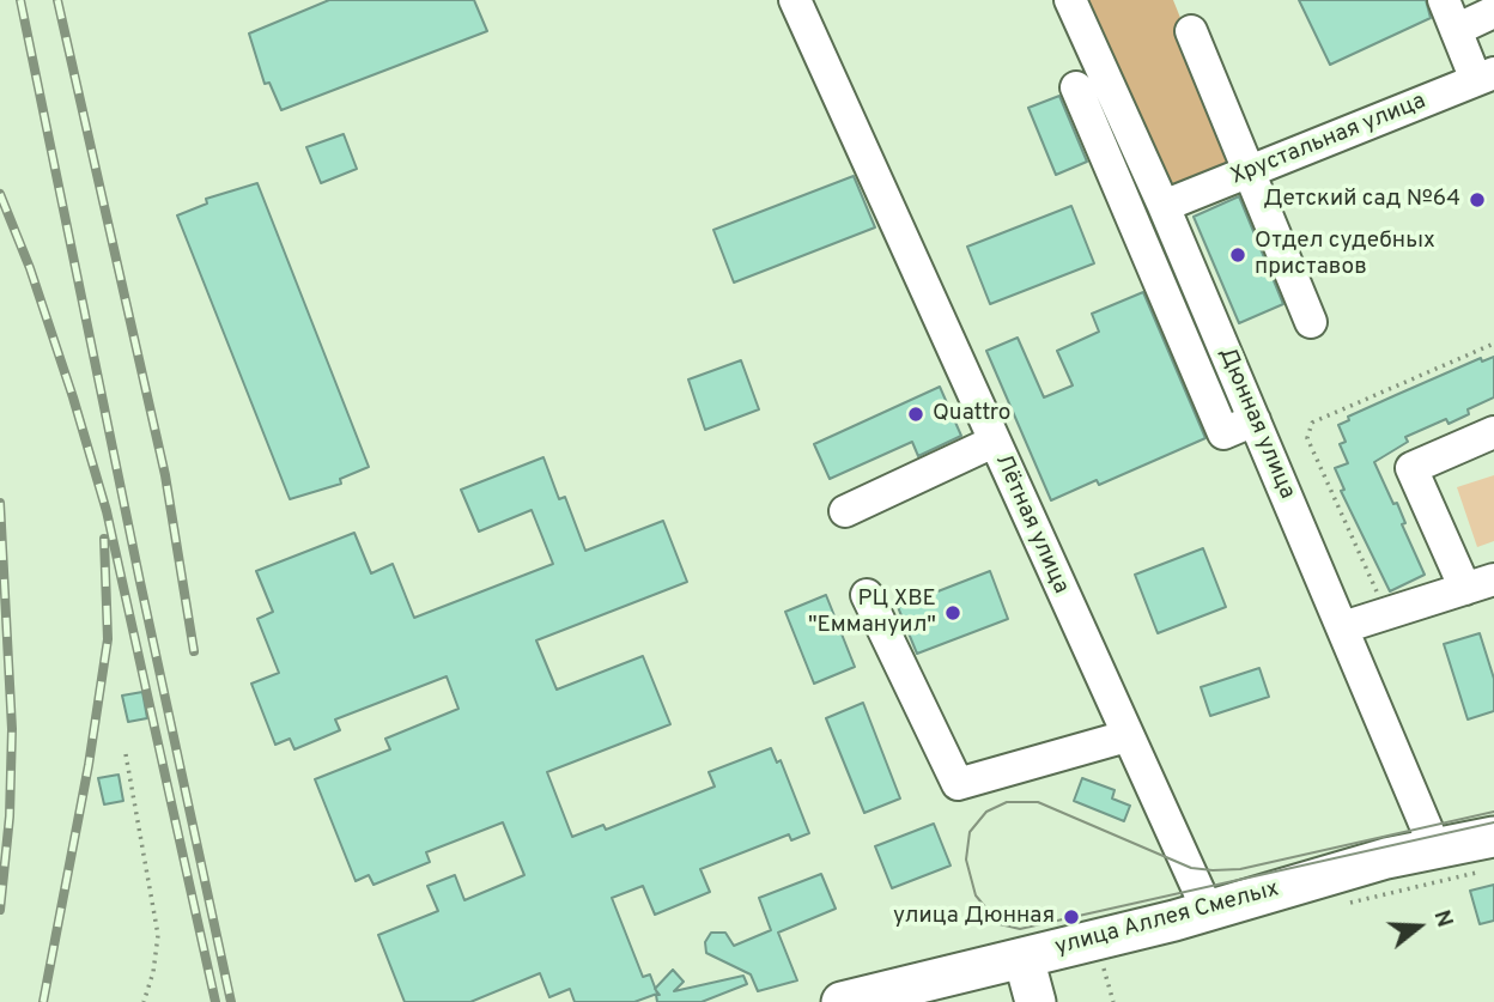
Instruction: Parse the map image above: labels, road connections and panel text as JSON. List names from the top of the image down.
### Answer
{
  "streets": {
    "main road": ["улица Аллея Смелых"],
    "street": ["Хрустальная улица", "Дюнная улица", "Лётная улица"]
  },
  "crossings": [
    ["Хрустальная улица", "Дюнная улица"],
    ["Дюнная улица", "улица Аллея Смелых"],
    ["Лётная улица", "улица Аллея Смелых"]
  ],
  "places": [
    "Детский сад №64",
    "Отдел судебных приставов",
    "Quattro",
    "РЦ ХВЕ \"Еммануил\"",
    "улица Дюнная"
  ],
  "north": "right"
}
